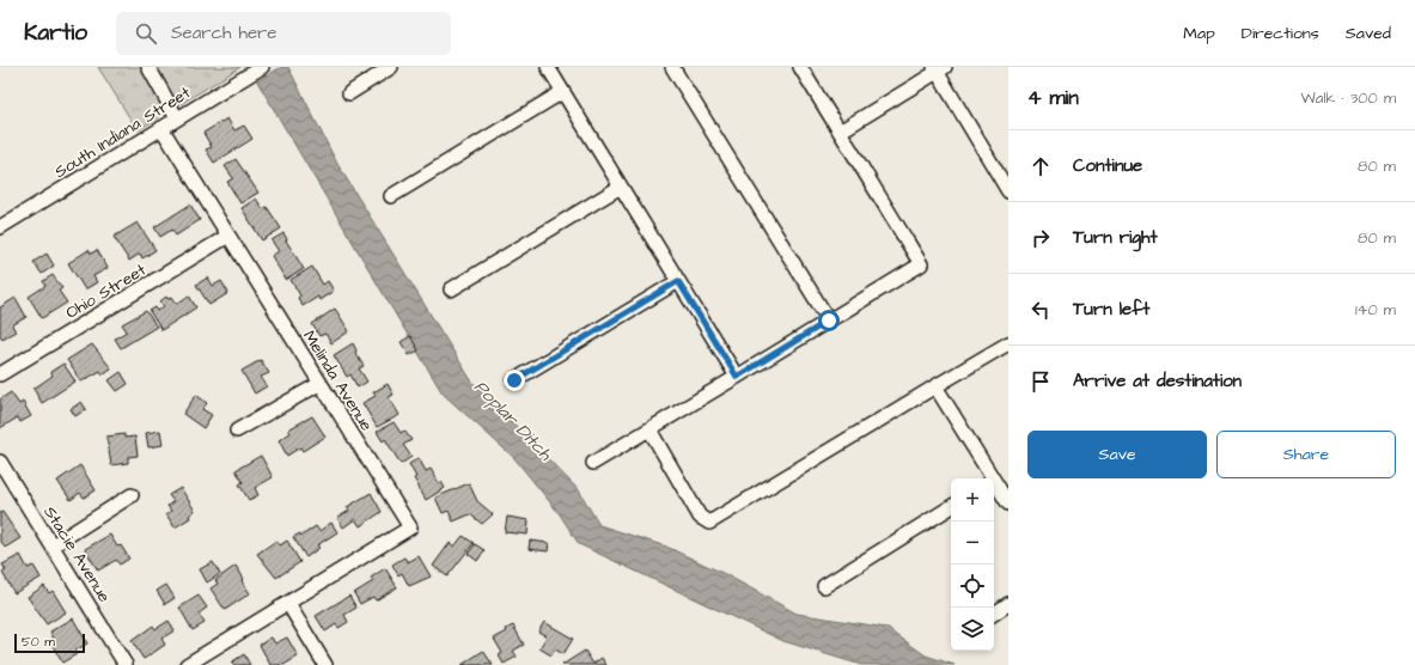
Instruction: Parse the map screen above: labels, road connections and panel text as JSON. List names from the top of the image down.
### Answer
{
  "streets": {
    "street": [
      "South Indiana Street",
      "Ohio Street",
      "Melinda Avenue",
      "Stacie Avenue"
    ]
  },
  "crossings": [
    ["South Indiana Street", "Melinda Avenue"],
    ["Ohio Street", "Melinda Avenue"]
  ],
  "water": ["Poplar Ditch"],
  "scale_bar": "50 m",
  "page": {
    "header": "Kartio",
    "search": "Search here",
    "nav": ["Map", "Directions", "Saved"],
    "heading": ["4 min", "Walk · 300 m"],
    "list": [
      ["Continue", "80 m"],
      ["Turn right", "80 m"],
      ["Turn left", "140 m"],
      "Arrive at destination"
    ],
    "buttons": ["Save", "Share"],
    "map_buttons": ["+", "−"],
    "scale": "50 m"
  }
}
